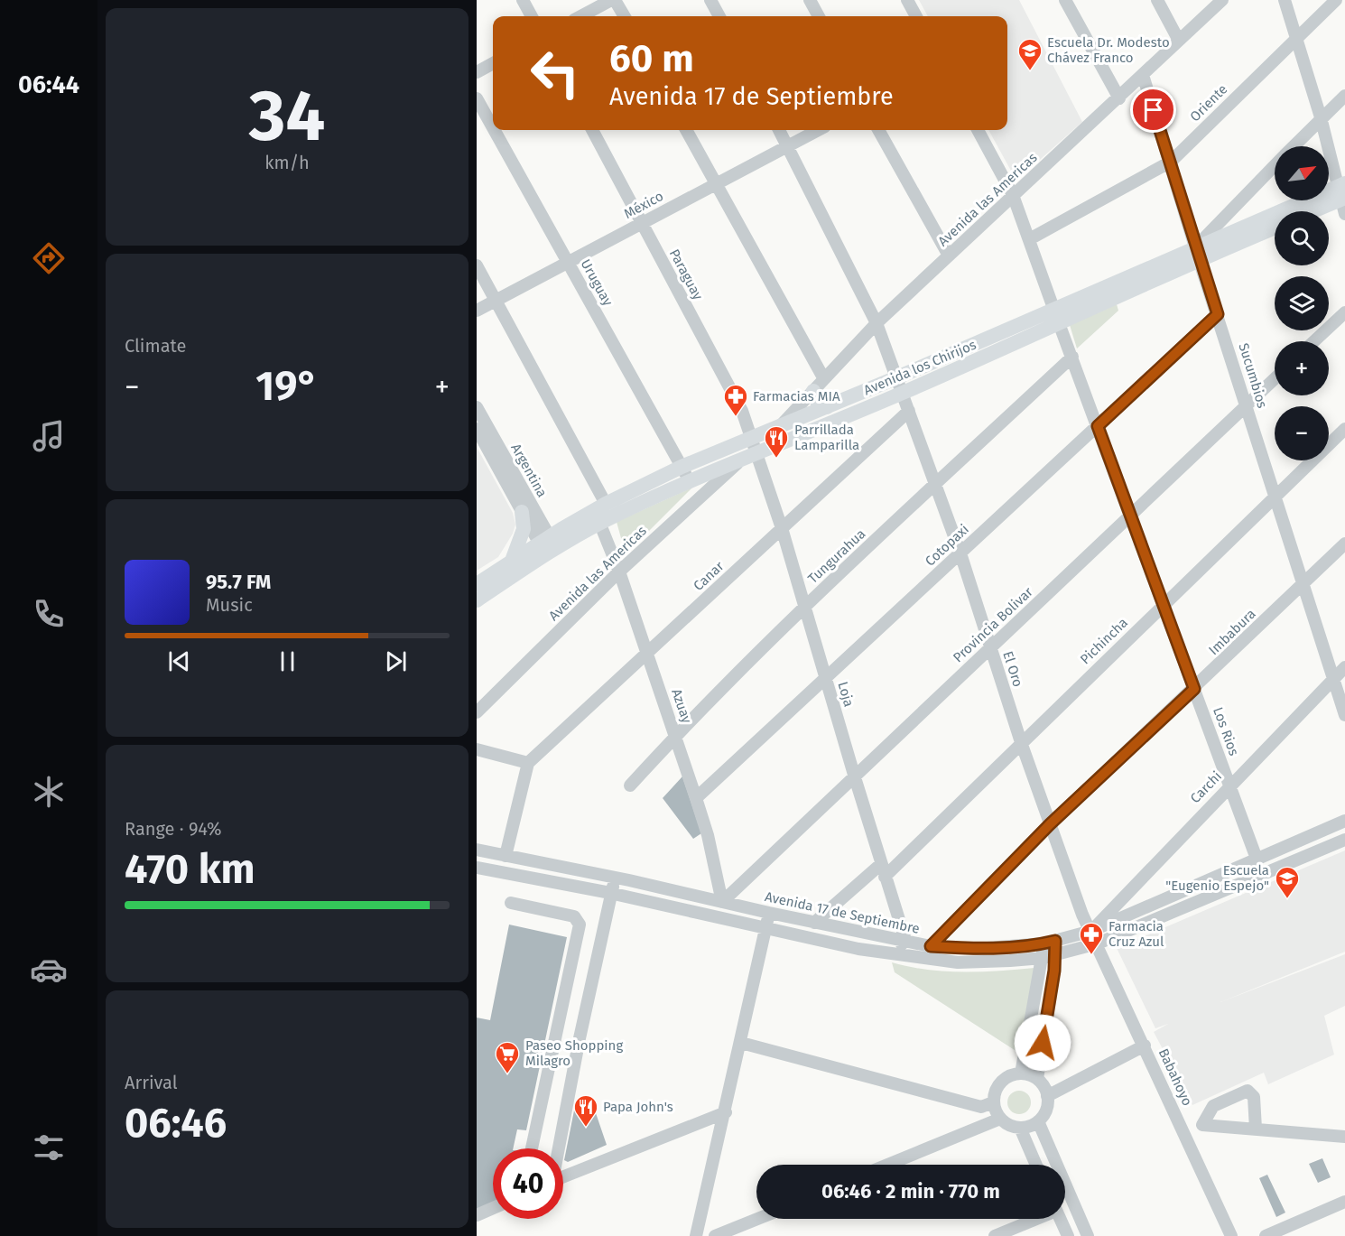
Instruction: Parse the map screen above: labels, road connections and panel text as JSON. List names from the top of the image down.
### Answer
{
  "streets": {
    "main road": ["Avenida los Chirijos"],
    "street": [
      "Oriente",
      "Avenida las Americas",
      "México",
      "Paraguay",
      "Uruguay",
      "Sucumbios",
      "Argentina",
      "Cotopaxi",
      "Tungurahua",
      "Canar",
      "Provincia Bolivar",
      "Imbabura",
      "Pichincha",
      "El Oro",
      "Loja",
      "Azuay",
      "Los Rios",
      "Carchi",
      "Avenida 17 de Septiembre",
      "Babahoyo"
    ]
  },
  "crossings": [
    ["Oriente", "Sucumbios"],
    ["Oriente", "Los Rios"],
    ["Avenida las Americas", "Paraguay"],
    ["Avenida las Americas", "Avenida los Chirijos"],
    ["Avenida las Americas", "Sucumbios"],
    ["Avenida las Americas", "El Oro"],
    ["Avenida las Americas", "Loja"],
    ["Avenida las Americas", "Azuay"],
    ["Avenida las Americas", "Los Rios"],
    ["México", "Paraguay"],
    ["México", "Uruguay"],
    ["México", "El Oro"],
    ["México", "Azuay"],
    ["Paraguay", "Avenida los Chirijos"],
    ["Paraguay", "Loja"],
    ["Uruguay", "Avenida los Chirijos"],
    ["Avenida los Chirijos", "Sucumbios"],
    ["Avenida los Chirijos", "Argentina"],
    ["Avenida los Chirijos", "El Oro"],
    ["Avenida los Chirijos", "Loja"],
    ["Avenida los Chirijos", "Azuay"],
    ["Avenida los Chirijos", "Los Rios"],
    ["Sucumbios", "Cotopaxi"],
    ["Sucumbios", "Provincia Bolivar"],
    ["Sucumbios", "Imbabura"],
    ["Sucumbios", "Pichincha"],
    ["Sucumbios", "Carchi"],
    ["Cotopaxi", "El Oro"],
    ["Cotopaxi", "Loja"],
    ["Cotopaxi", "Azuay"],
    ["Cotopaxi", "Los Rios"],
    ["Tungurahua", "El Oro"],
    ["Tungurahua", "Loja"],
    ["Tungurahua", "Azuay"],
    ["Tungurahua", "Los Rios"],
    ["Canar", "El Oro"],
    ["Canar", "Loja"],
    ["Canar", "Azuay"],
    ["Provincia Bolivar", "El Oro"],
    ["Provincia Bolivar", "Loja"],
    ["Provincia Bolivar", "Azuay"],
    ["Provincia Bolivar", "Los Rios"],
    ["Provincia Bolivar", "Avenida 17 de Septiembre"],
    ["Imbabura", "El Oro"],
    ["Imbabura", "Los Rios"],
    ["Imbabura", "Avenida 17 de Septiembre"],
    ["Pichincha", "El Oro"],
    ["Pichincha", "Loja"],
    ["Pichincha", "Los Rios"],
    ["El Oro", "Carchi"],
    ["El Oro", "Avenida 17 de Septiembre"],
    ["El Oro", "Babahoyo"],
    ["Loja", "Avenida 17 de Septiembre"],
    ["Azuay", "Avenida 17 de Septiembre"],
    ["Los Rios", "Carchi"],
    ["Los Rios", "Avenida 17 de Septiembre"],
    ["Carchi", "Avenida 17 de Septiembre"],
    ["Carchi", "Babahoyo"],
    ["Avenida 17 de Septiembre", "Babahoyo"]
  ],
  "places": {
    "school or university": ["Escuela Dr. Modesto Chávez Franco", "Escuela \"Eugenio Espejo\""],
    "pharmacy": ["Farmacias MIA", "Farmacia Cruz Azul"],
    "restaurant": ["Parrillada Lamparilla", "Papa John's"],
    "supermarket": ["Paseo Shopping Milagro"]
  },
  "north": "top right",
  "page": {
    "tabs": "06:44",
    "tile": [
      ["34", "km/h"],
      "Climate",
      ["Range · 94%", "470 km"],
      ["Arrival", "06:46"]
    ],
    "turn": ["60 m", "Avenida 17 de Septiembre"],
    "map_buttons": ["+", "−"],
    "heat": ["−", "19°", "+"],
    "song": ["95.7 FM", "Music"],
    "limit": "40",
    "trip": "06:46 · 2 min · 770 m"
  }
}
